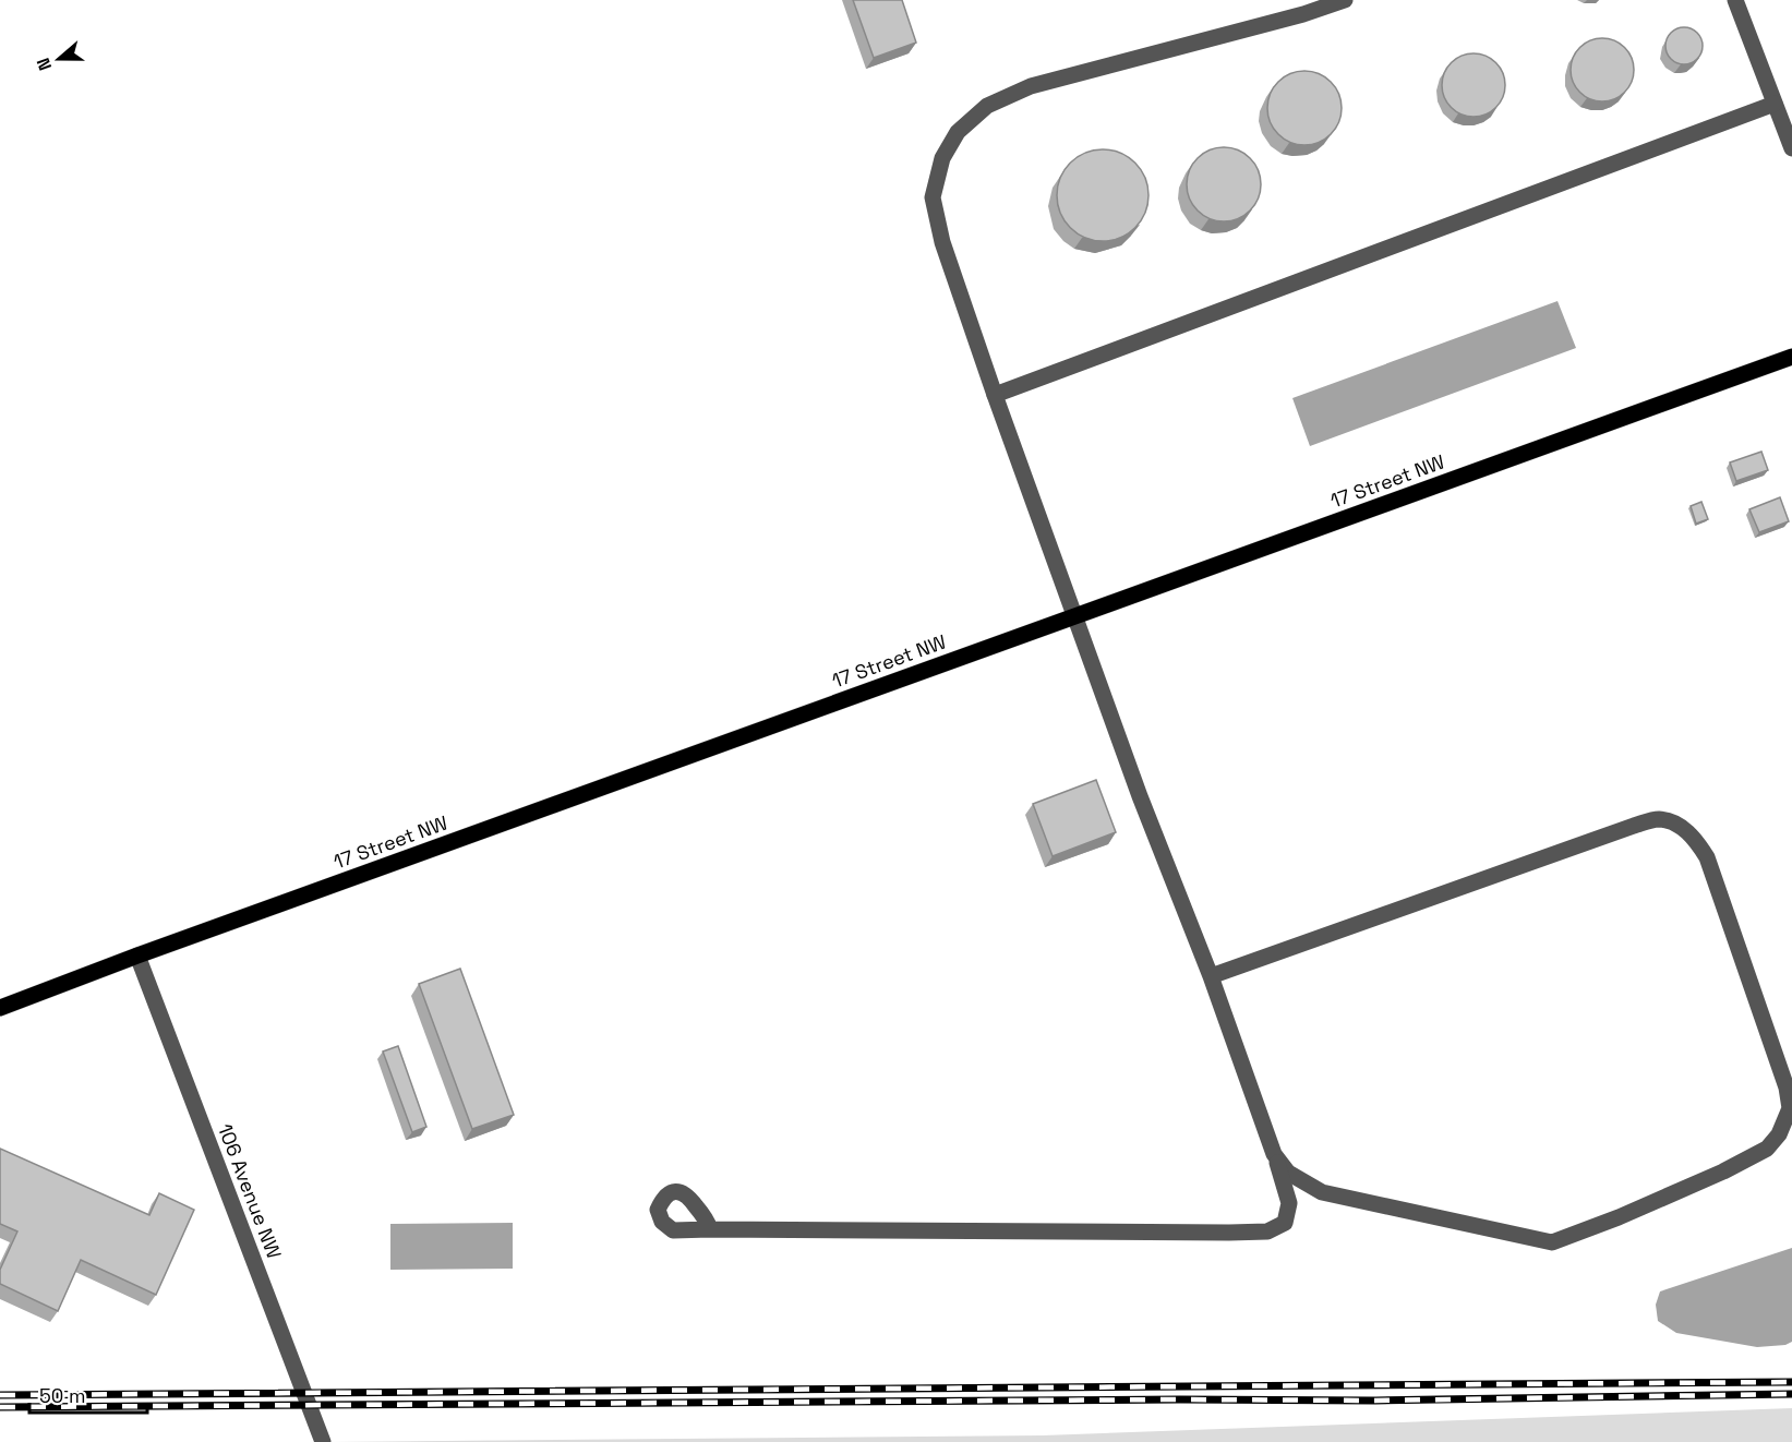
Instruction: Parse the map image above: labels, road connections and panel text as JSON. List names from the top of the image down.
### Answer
{
  "streets": {
    "main road": ["17 Street NW"],
    "street": ["106 Avenue NW"]
  },
  "crossings": [
    ["17 Street NW", "106 Avenue NW"]
  ],
  "scale_bar": "50 m",
  "north": "left"
}
